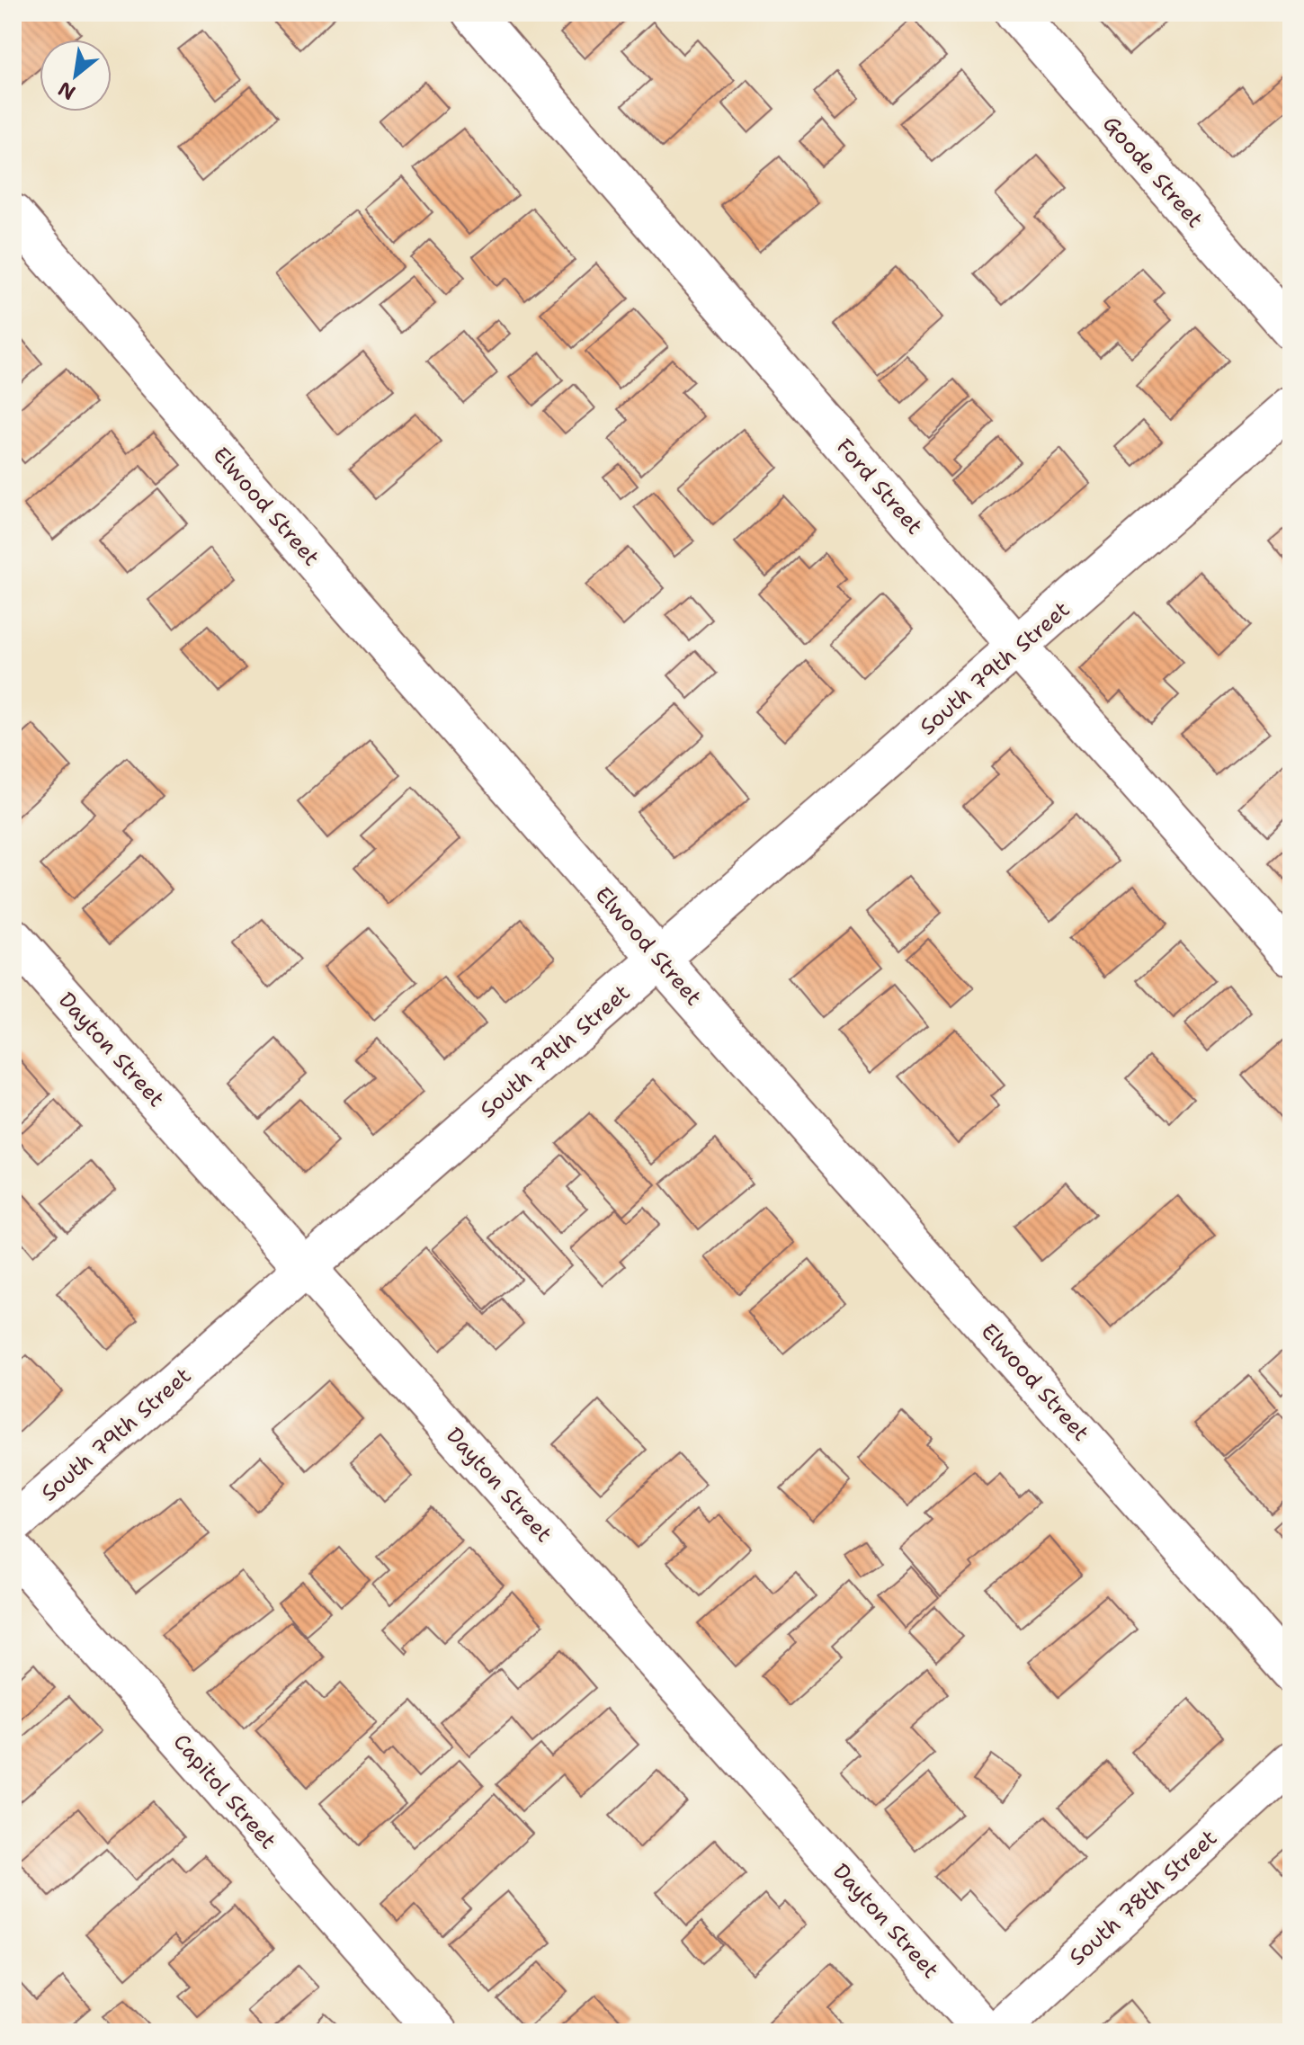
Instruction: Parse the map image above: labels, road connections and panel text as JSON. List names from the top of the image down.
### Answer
{
  "streets": {
    "street": [
      "Goode Street",
      "Ford Street",
      "Elwood Street",
      "South 79th Street",
      "Dayton Street",
      "Capitol Street",
      "South 78th Street"
    ]
  },
  "crossings": [
    ["Ford Street", "South 79th Street"],
    ["Elwood Street", "South 79th Street"],
    ["South 79th Street", "Dayton Street"]
  ],
  "north": "bottom left"
}
